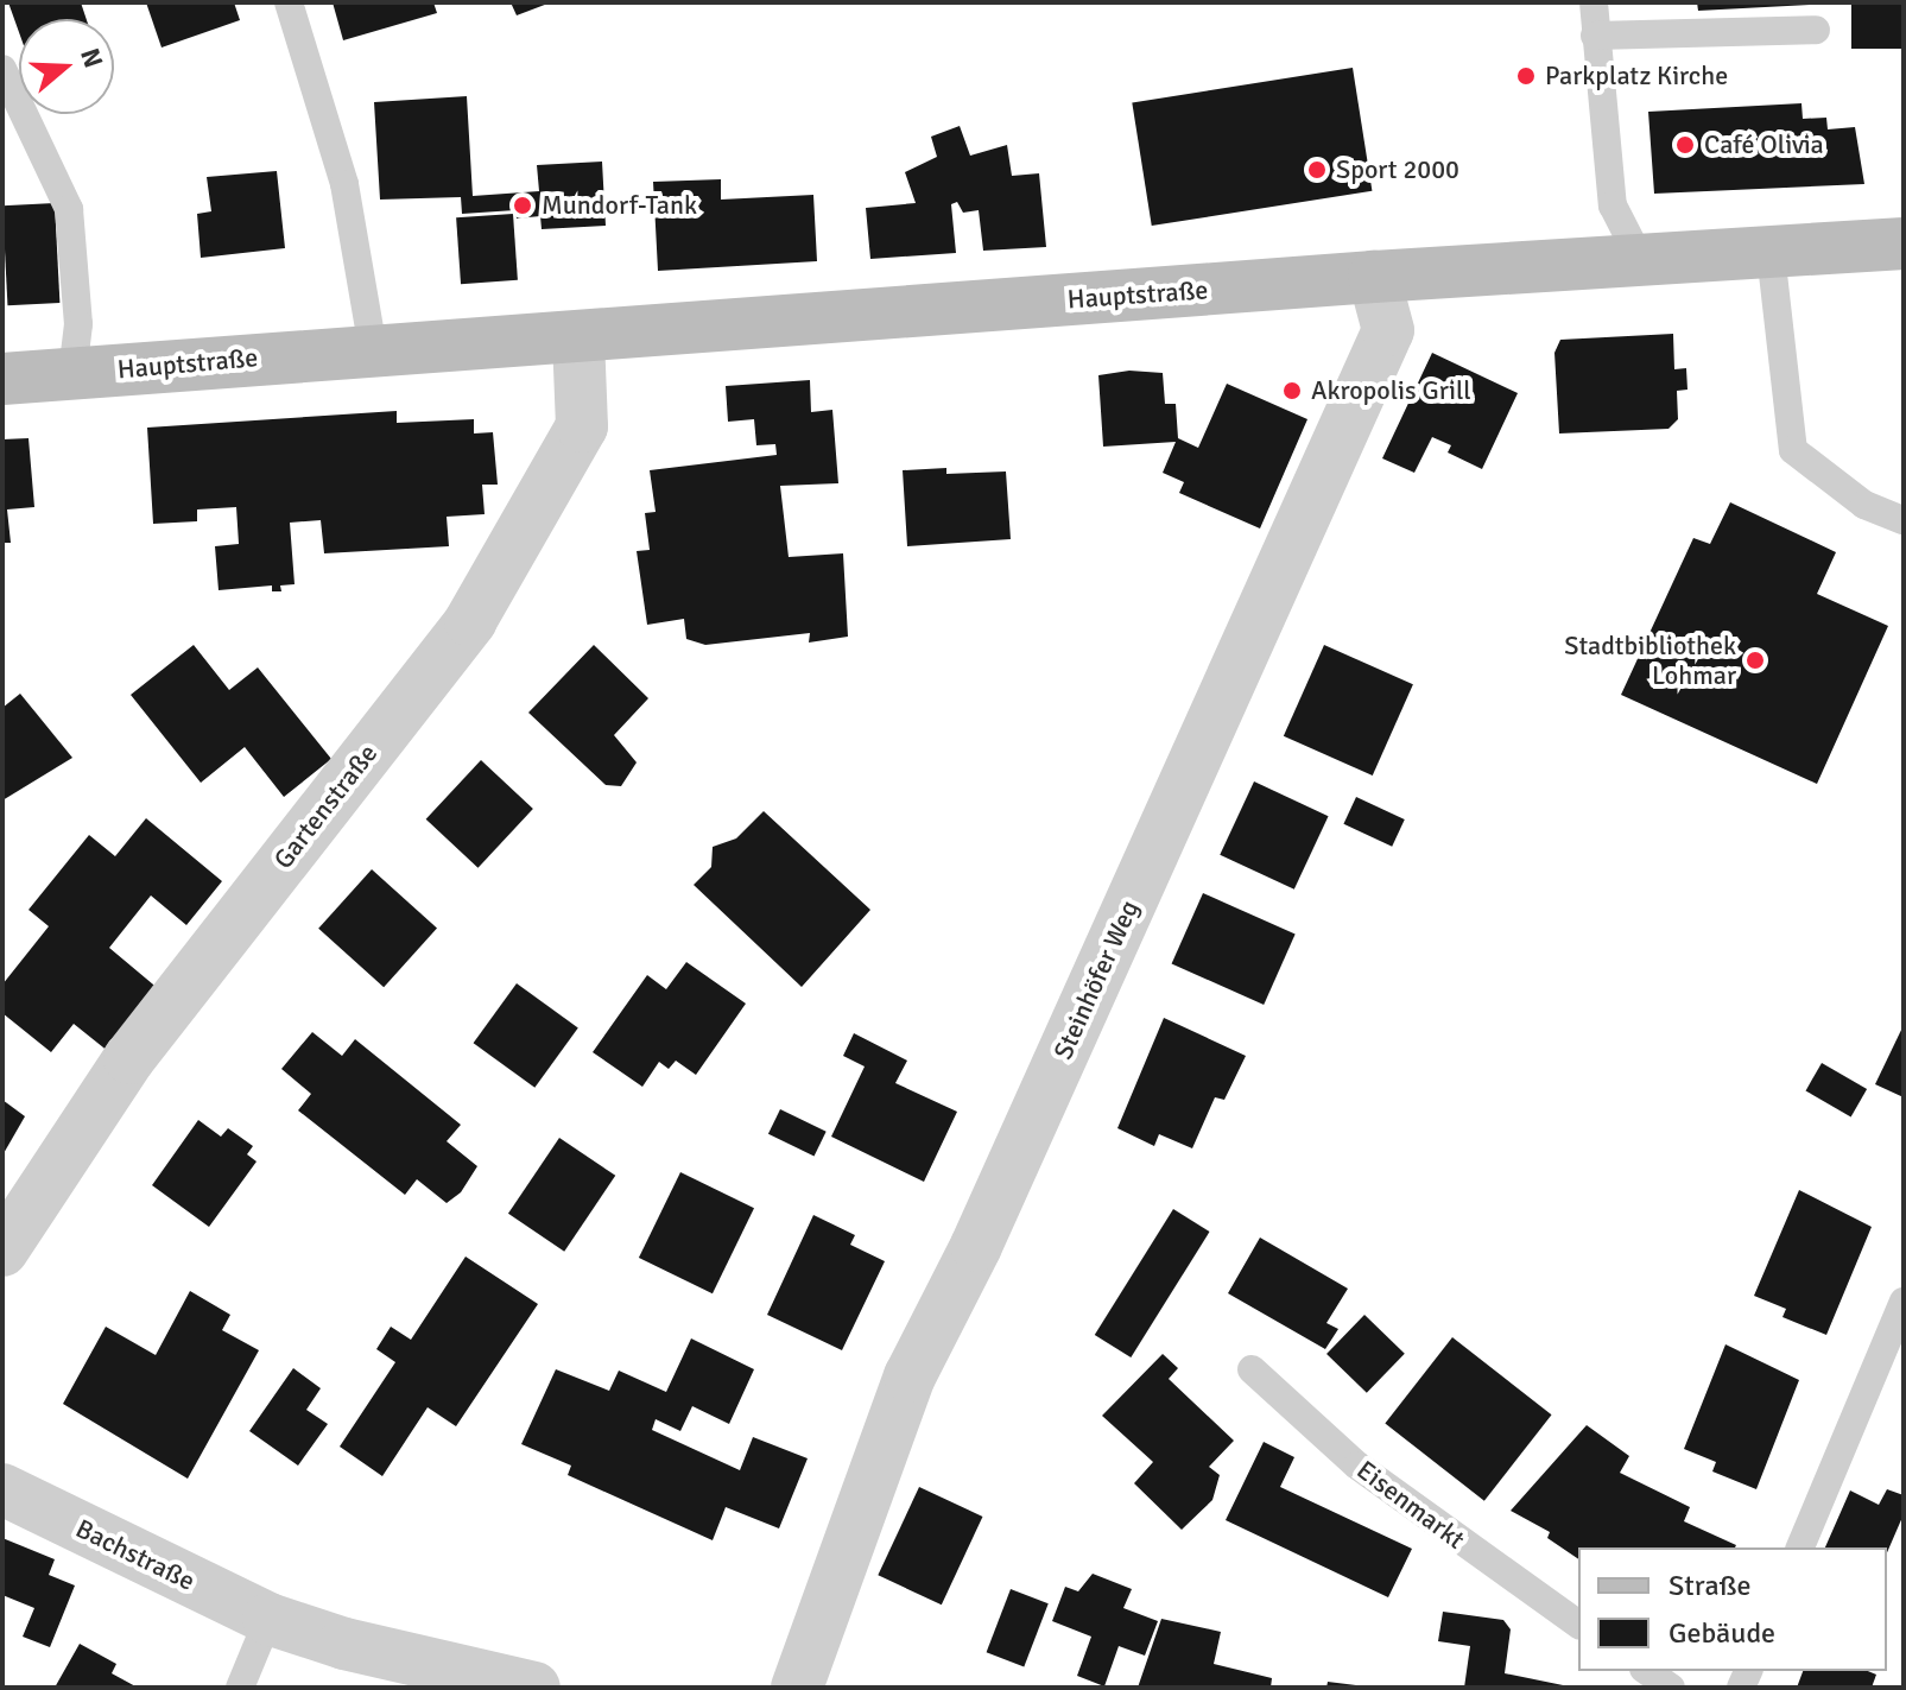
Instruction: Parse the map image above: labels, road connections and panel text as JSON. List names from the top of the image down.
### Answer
{
  "streets": {
    "main road": ["Hauptstraße"],
    "street": ["Gartenstraße", "Steinhöfer Weg", "Bachstraße"],
    "lane": ["Eisenmarkt"]
  },
  "crossings": [
    ["Hauptstraße", "Gartenstraße"],
    ["Hauptstraße", "Steinhöfer Weg"]
  ],
  "places": [
    "Parkplatz Kirche",
    "Café Olivia",
    "Sport 2000",
    "Mundorf-Tank",
    "Akropolis Grill",
    "Stadtbibliothek Lohmar"
  ],
  "legend": ["Straße", "Gebäude"],
  "north": "right"
}
